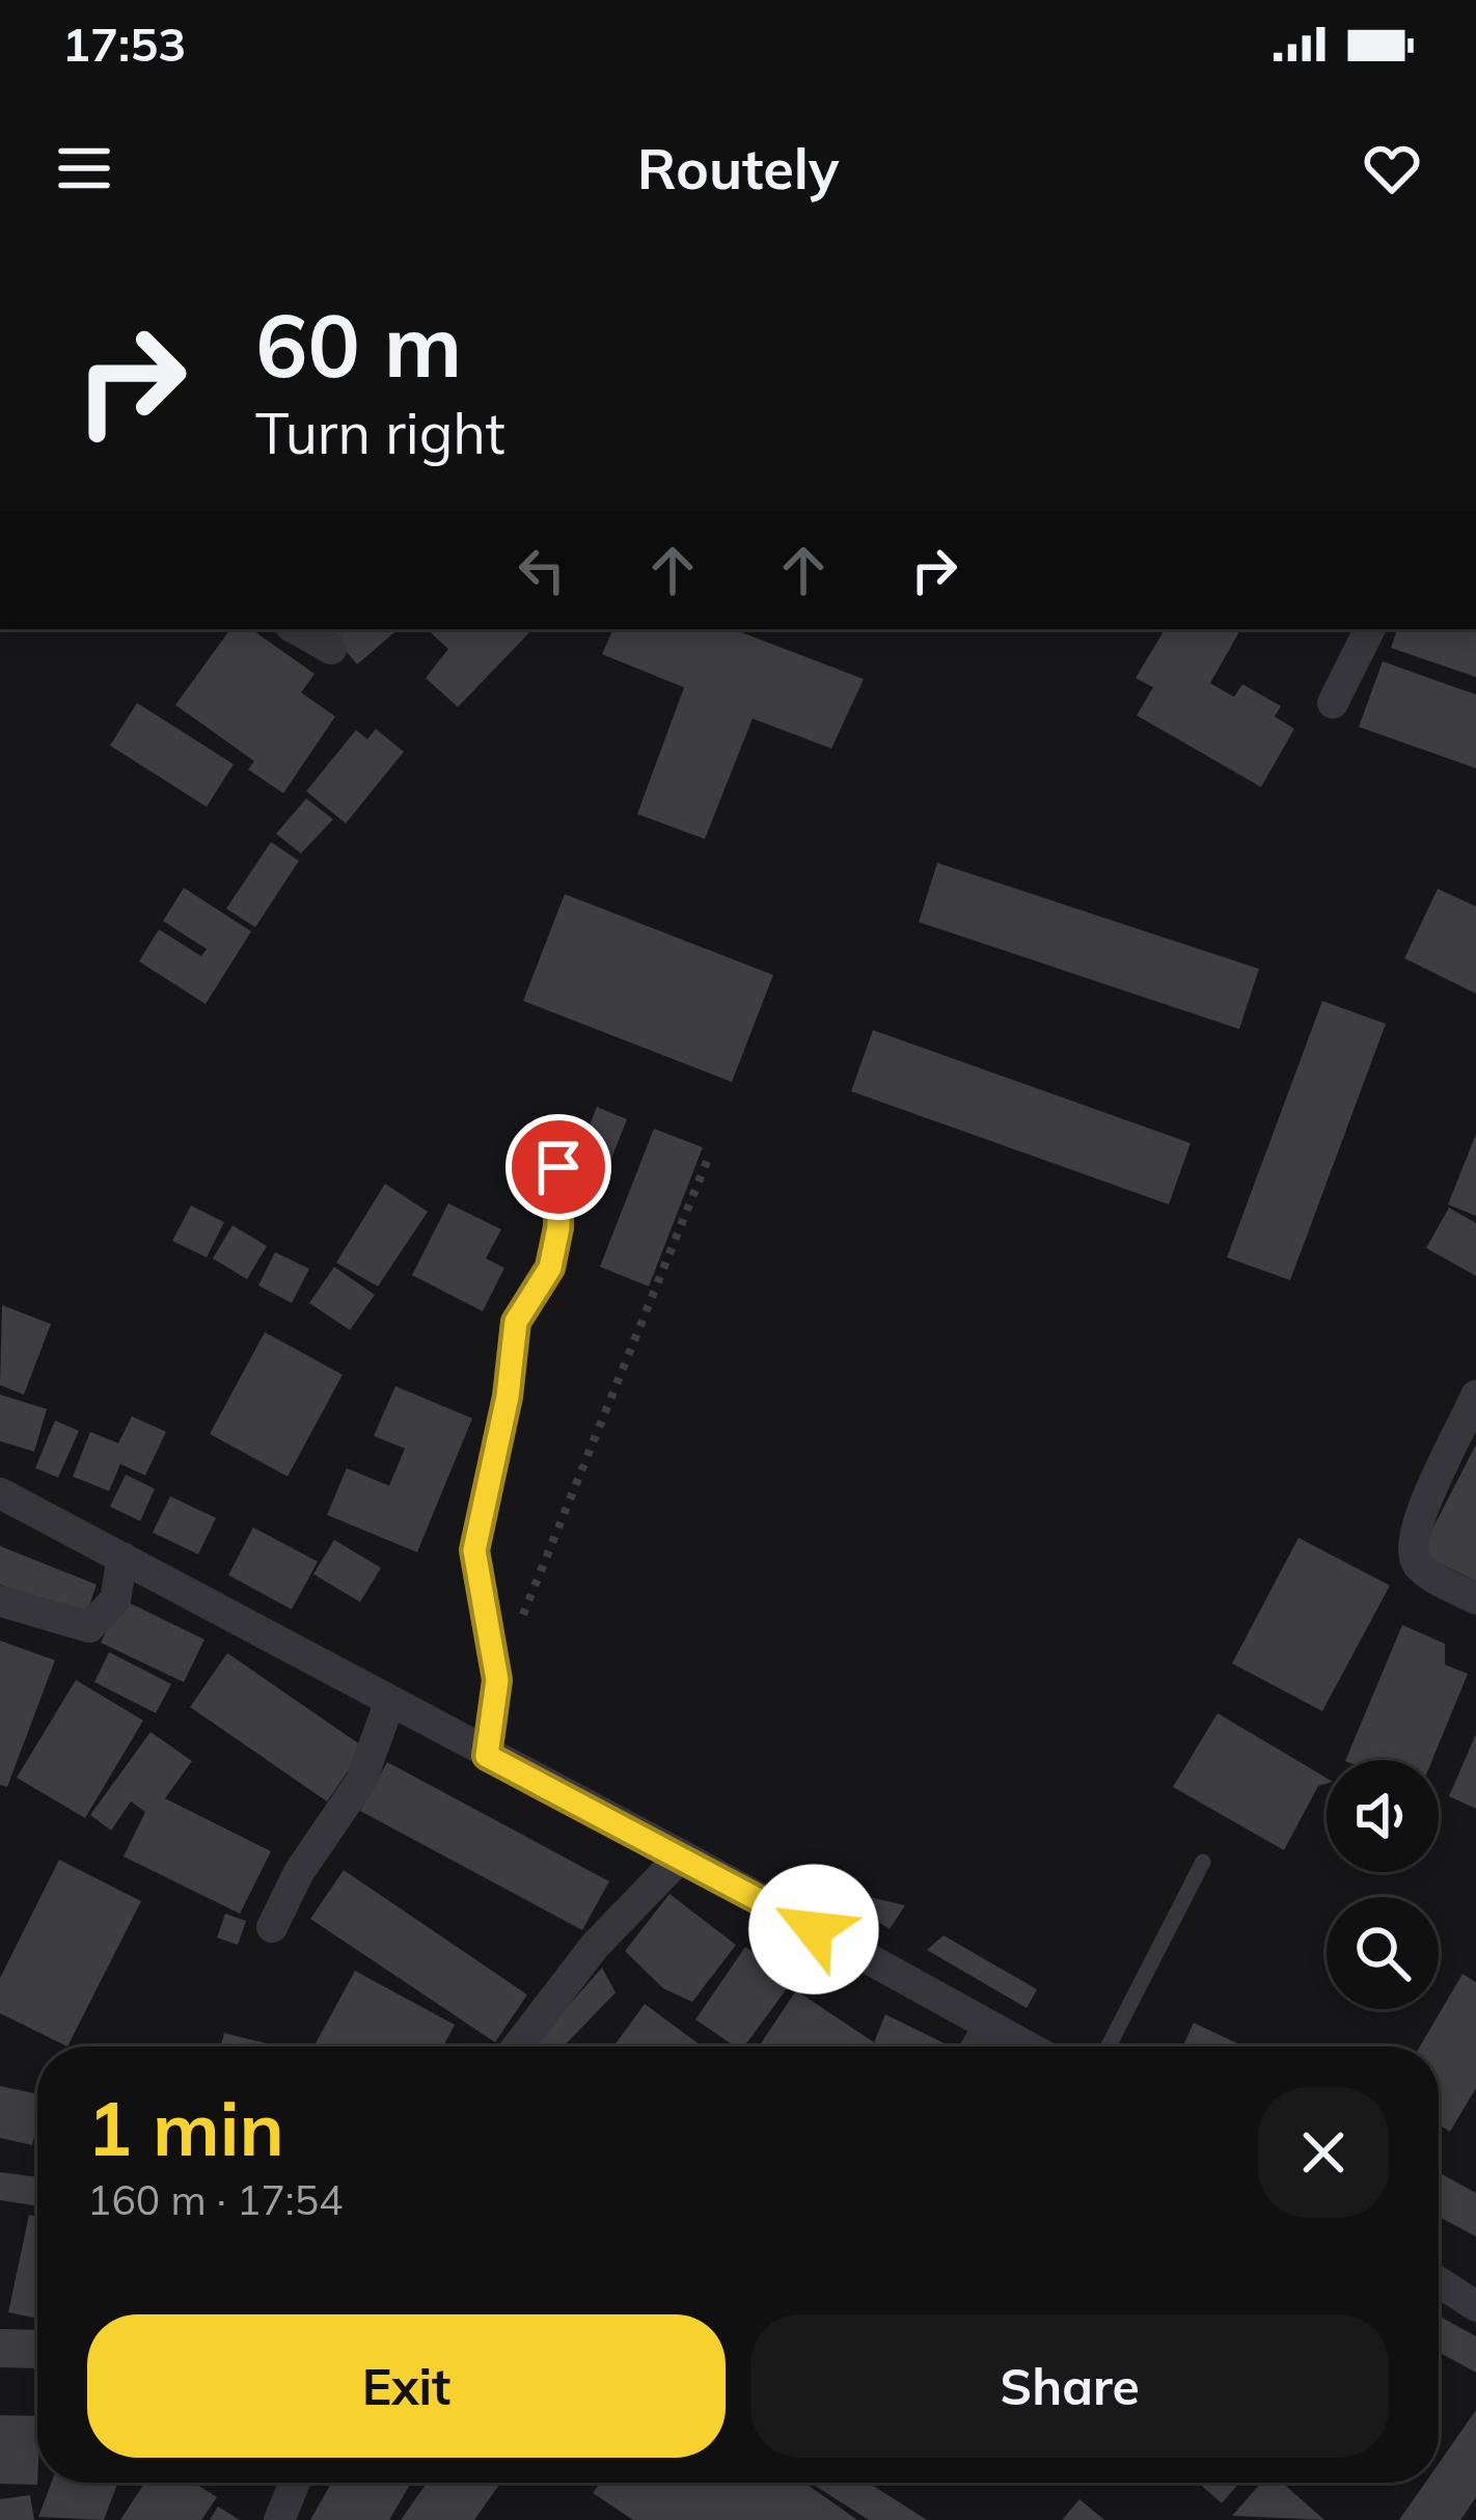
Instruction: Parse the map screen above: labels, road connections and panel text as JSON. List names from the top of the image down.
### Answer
{
  "page": {
    "status": "17:53",
    "header": "Routely",
    "turn": ["60 m", "Turn right"],
    "heading": ["1 min", "160 m · 17:54"],
    "buttons": ["Exit", "Share"]
  }
}
